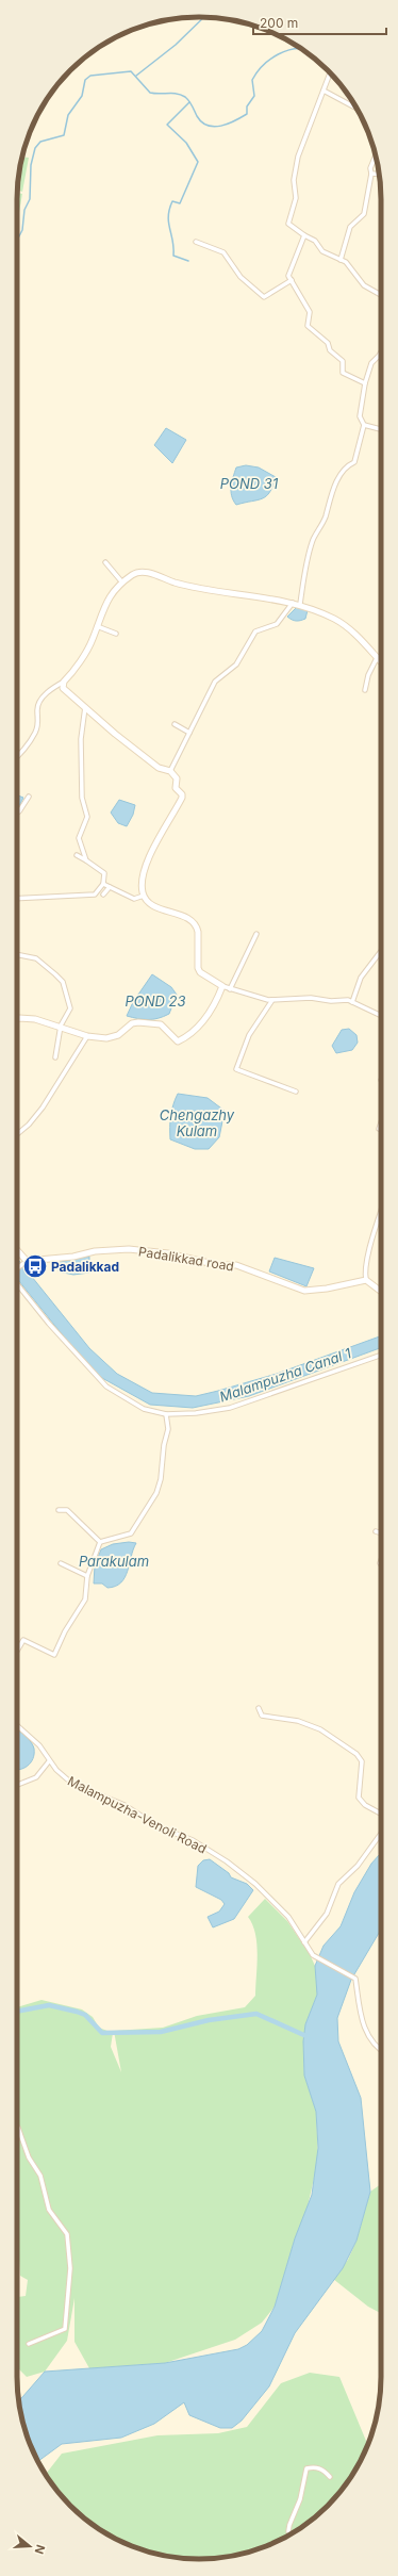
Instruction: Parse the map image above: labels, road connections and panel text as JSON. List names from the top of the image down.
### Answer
{
  "streets": {
    "main road": ["Padalikkad road"],
    "street": ["Malampuzha-Venoli Road"]
  },
  "water": [
    "POND 31",
    "POND 23",
    "Chengazhy Kulam",
    "Malampuzha Canal 1",
    "Parakulam"
  ],
  "places": {
    "bus stop": ["Padalikkad"]
  },
  "scale_bar": "200 m",
  "north": "right"
}
